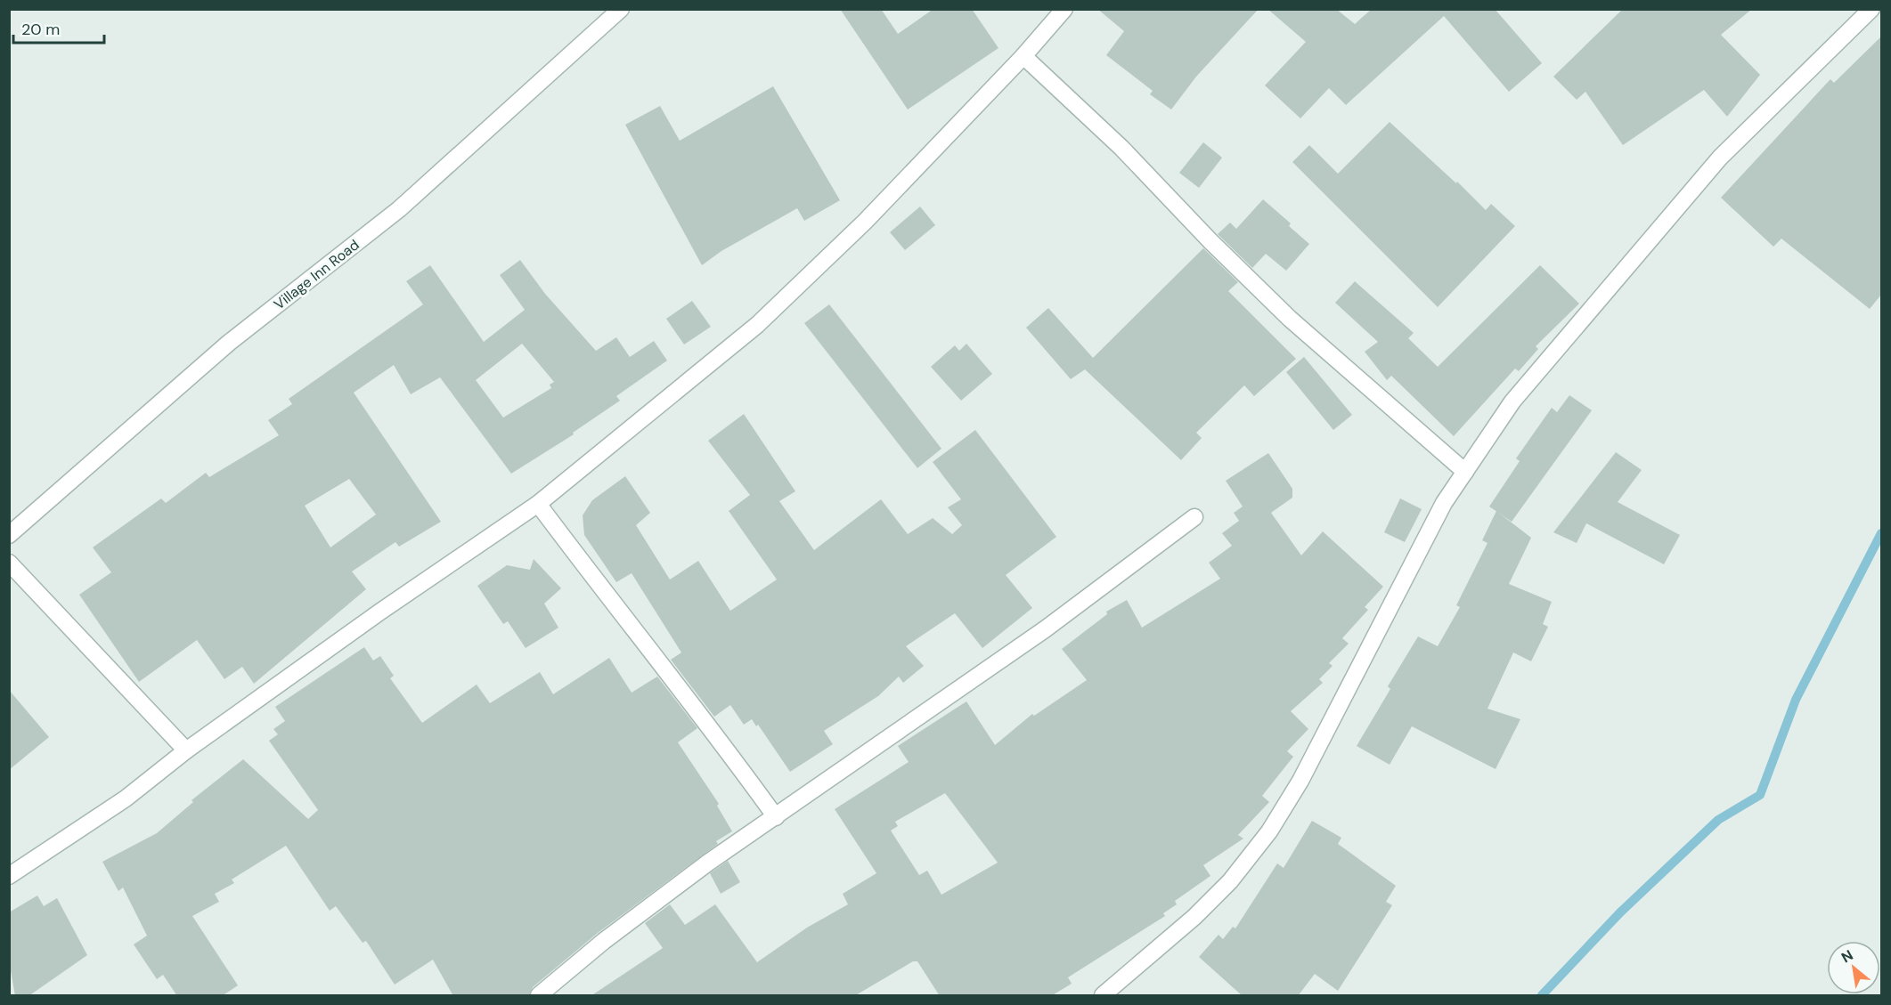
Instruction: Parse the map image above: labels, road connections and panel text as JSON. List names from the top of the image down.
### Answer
{
  "streets": {
    "street": ["Village Inn Road"]
  },
  "scale_bar": "20 m",
  "north": "top left"
}
